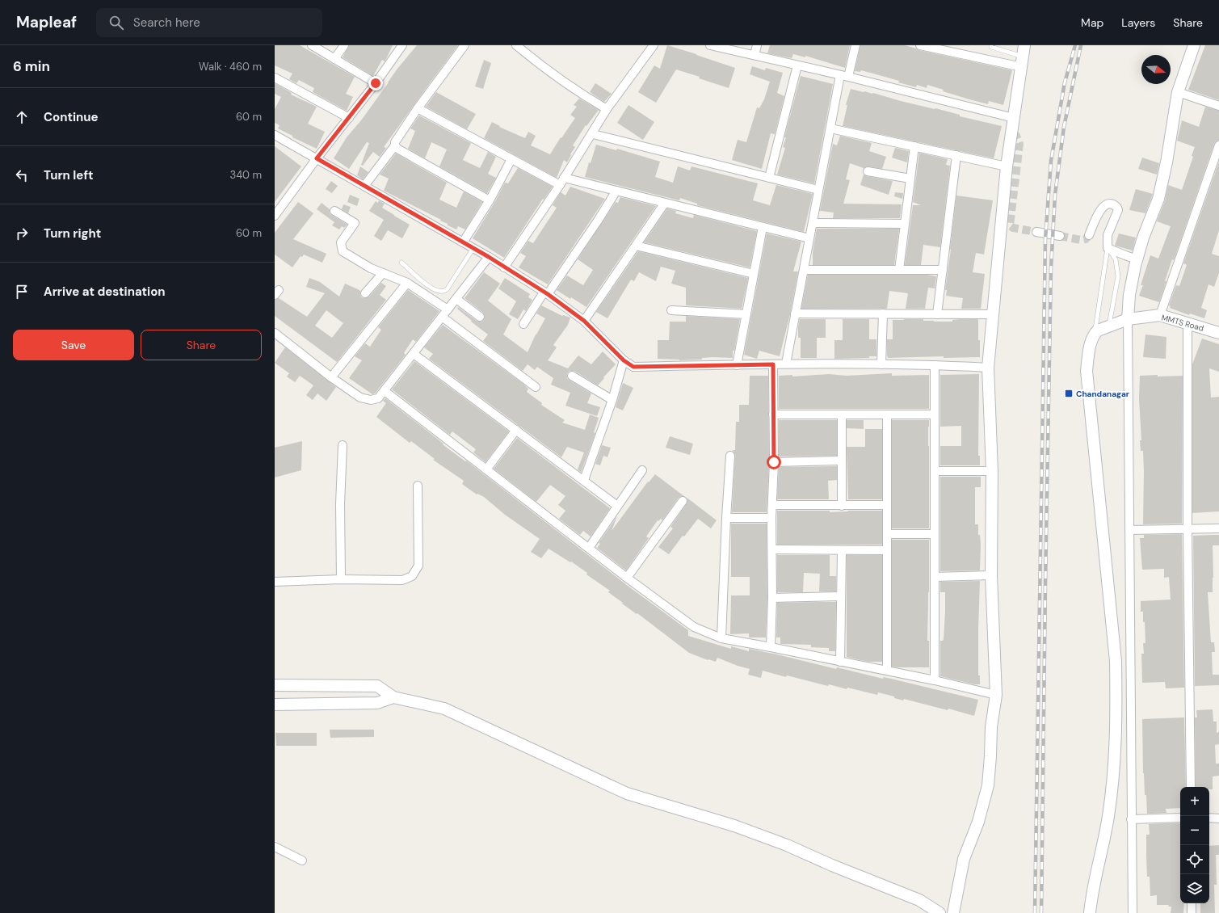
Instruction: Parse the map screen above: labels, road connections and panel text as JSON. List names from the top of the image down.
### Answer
{
  "streets": {
    "street": ["MMTS Road"]
  },
  "places": {
    "transit": ["Chandanagar"]
  },
  "north": "right",
  "page": {
    "header": "Mapleaf",
    "search": "Search here",
    "nav": ["Map", "Layers", "Share"],
    "heading": ["6 min", "Walk · 460 m"],
    "list": [
      ["Continue", "60 m"],
      ["Turn left", "340 m"],
      ["Turn right", "60 m"],
      "Arrive at destination"
    ],
    "buttons": ["Save", "Share"],
    "map_buttons": ["+", "−"]
  }
}
